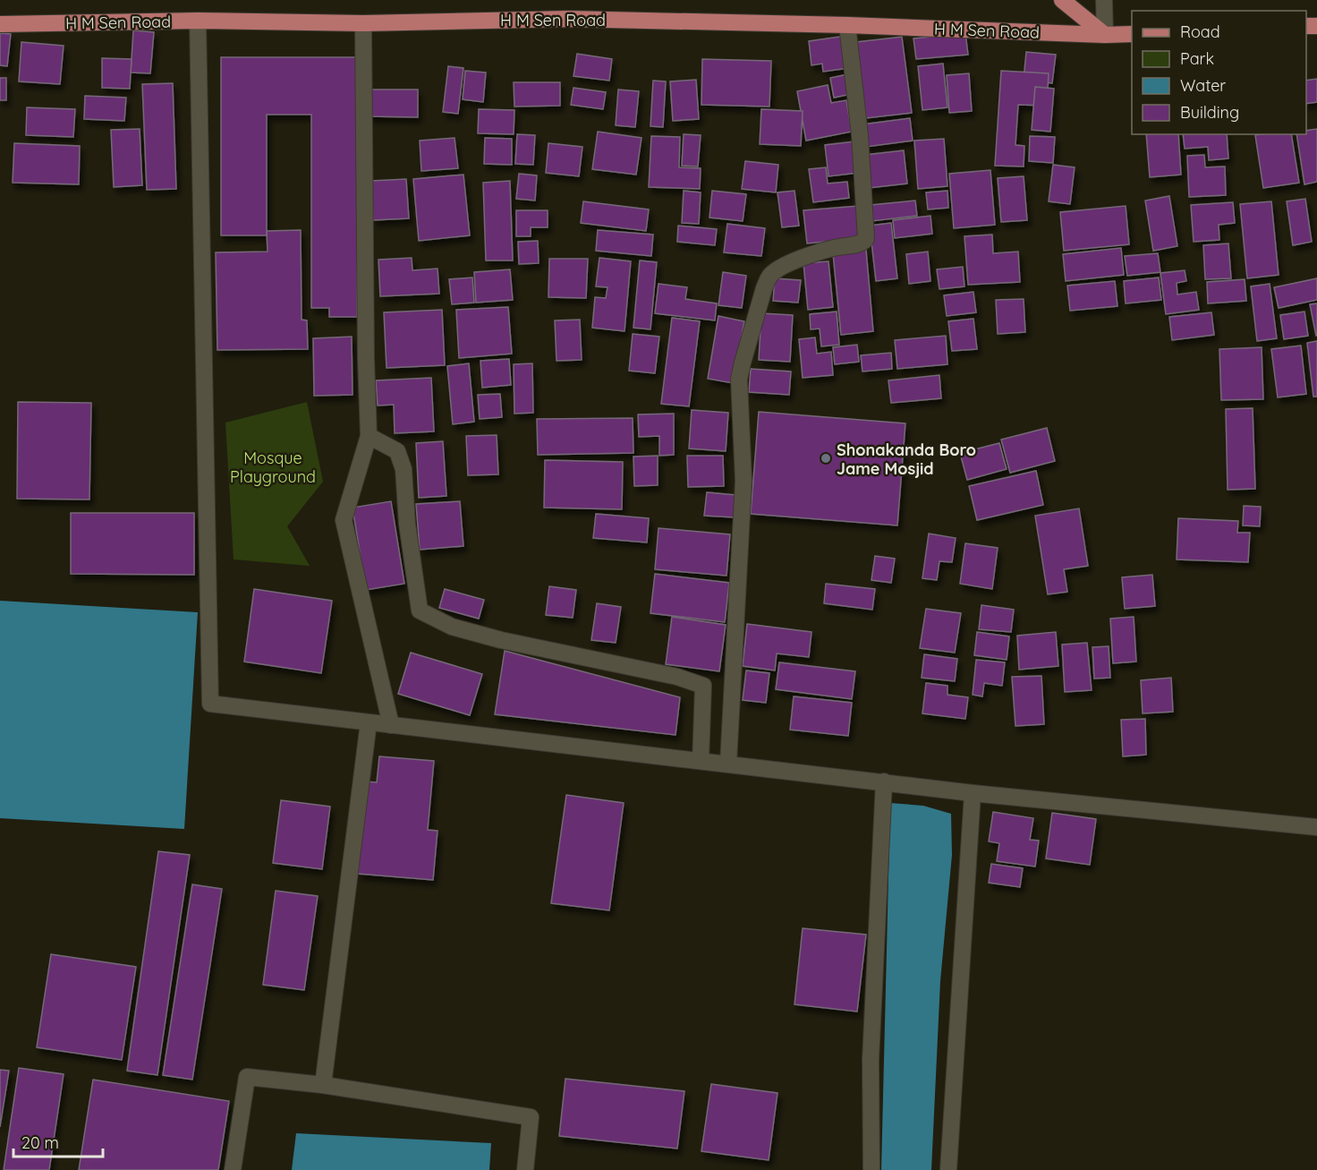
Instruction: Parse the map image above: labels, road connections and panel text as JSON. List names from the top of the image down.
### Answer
{
  "streets": {
    "main road": ["H M Sen Road"]
  },
  "parks": ["Mosque Playground"],
  "places": ["Shonakanda Boro Jame Mosjid"],
  "legend": [
    "Road",
    "Park",
    "Water",
    "Building"
  ],
  "scale_bar": "20 m"
}
